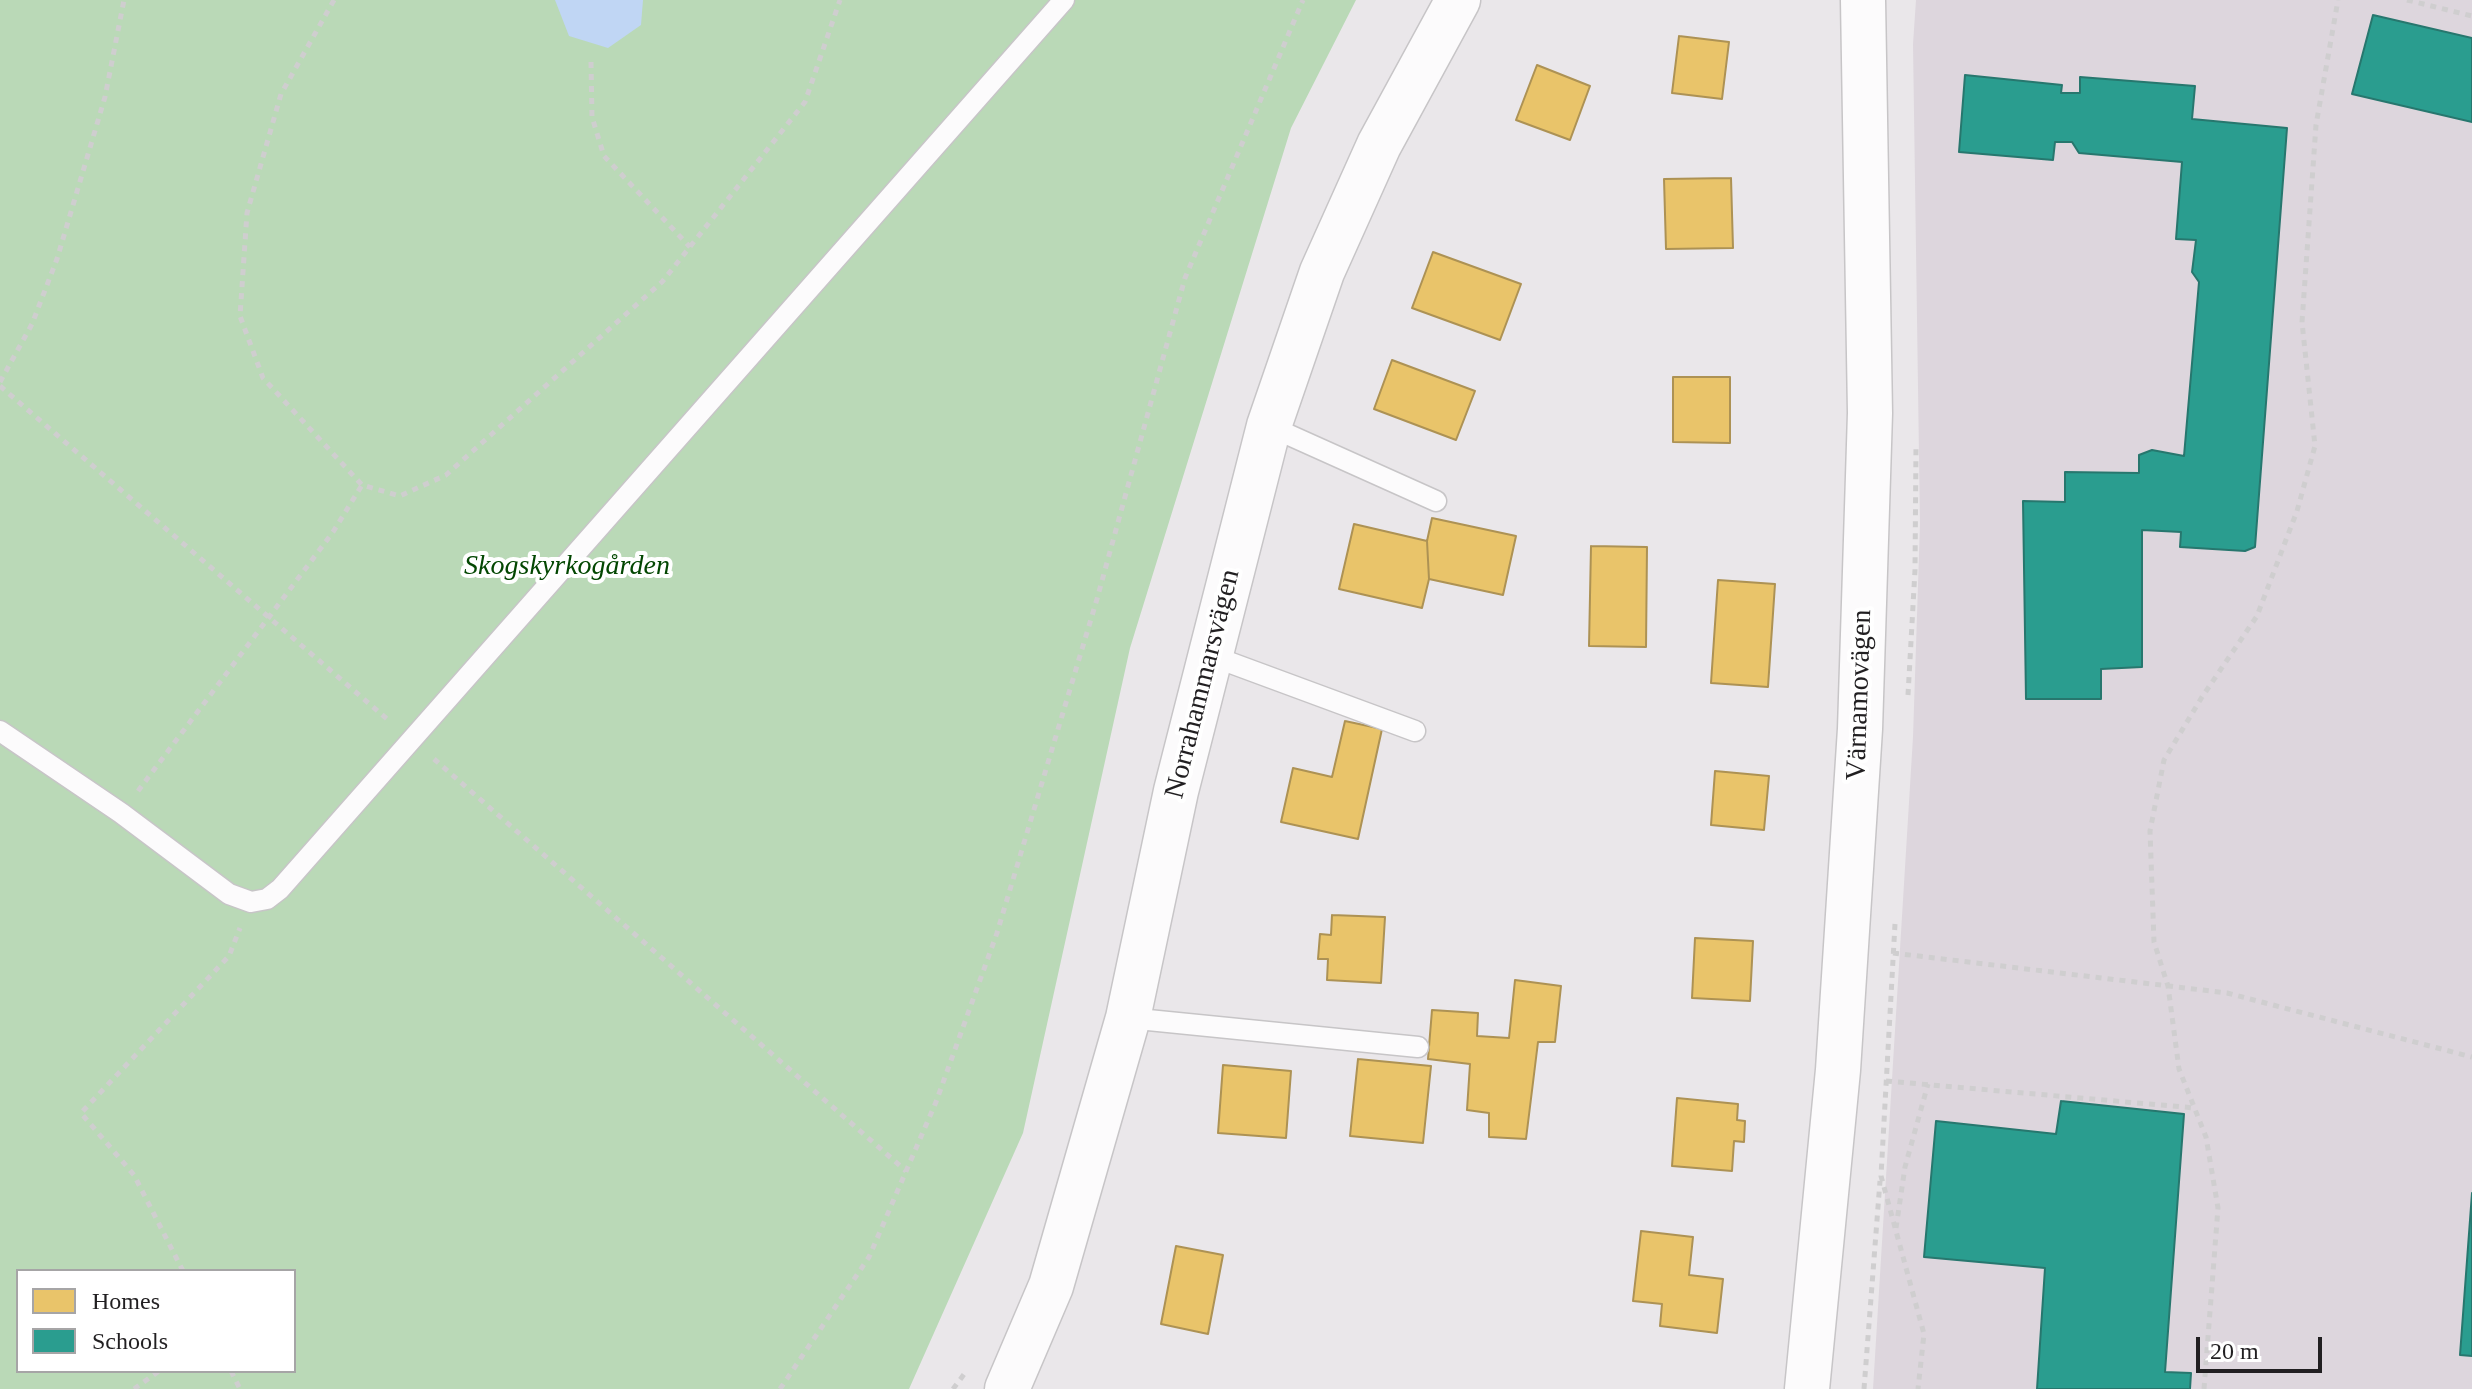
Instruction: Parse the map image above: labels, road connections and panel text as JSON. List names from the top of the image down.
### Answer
{
  "streets": {
    "street": ["Norrahammarsvägen", "Värnamovägen"]
  },
  "parks": ["Skogskyrkogården"],
  "legend": ["Homes", "Schools"],
  "scale_bar": "20 m"
}
